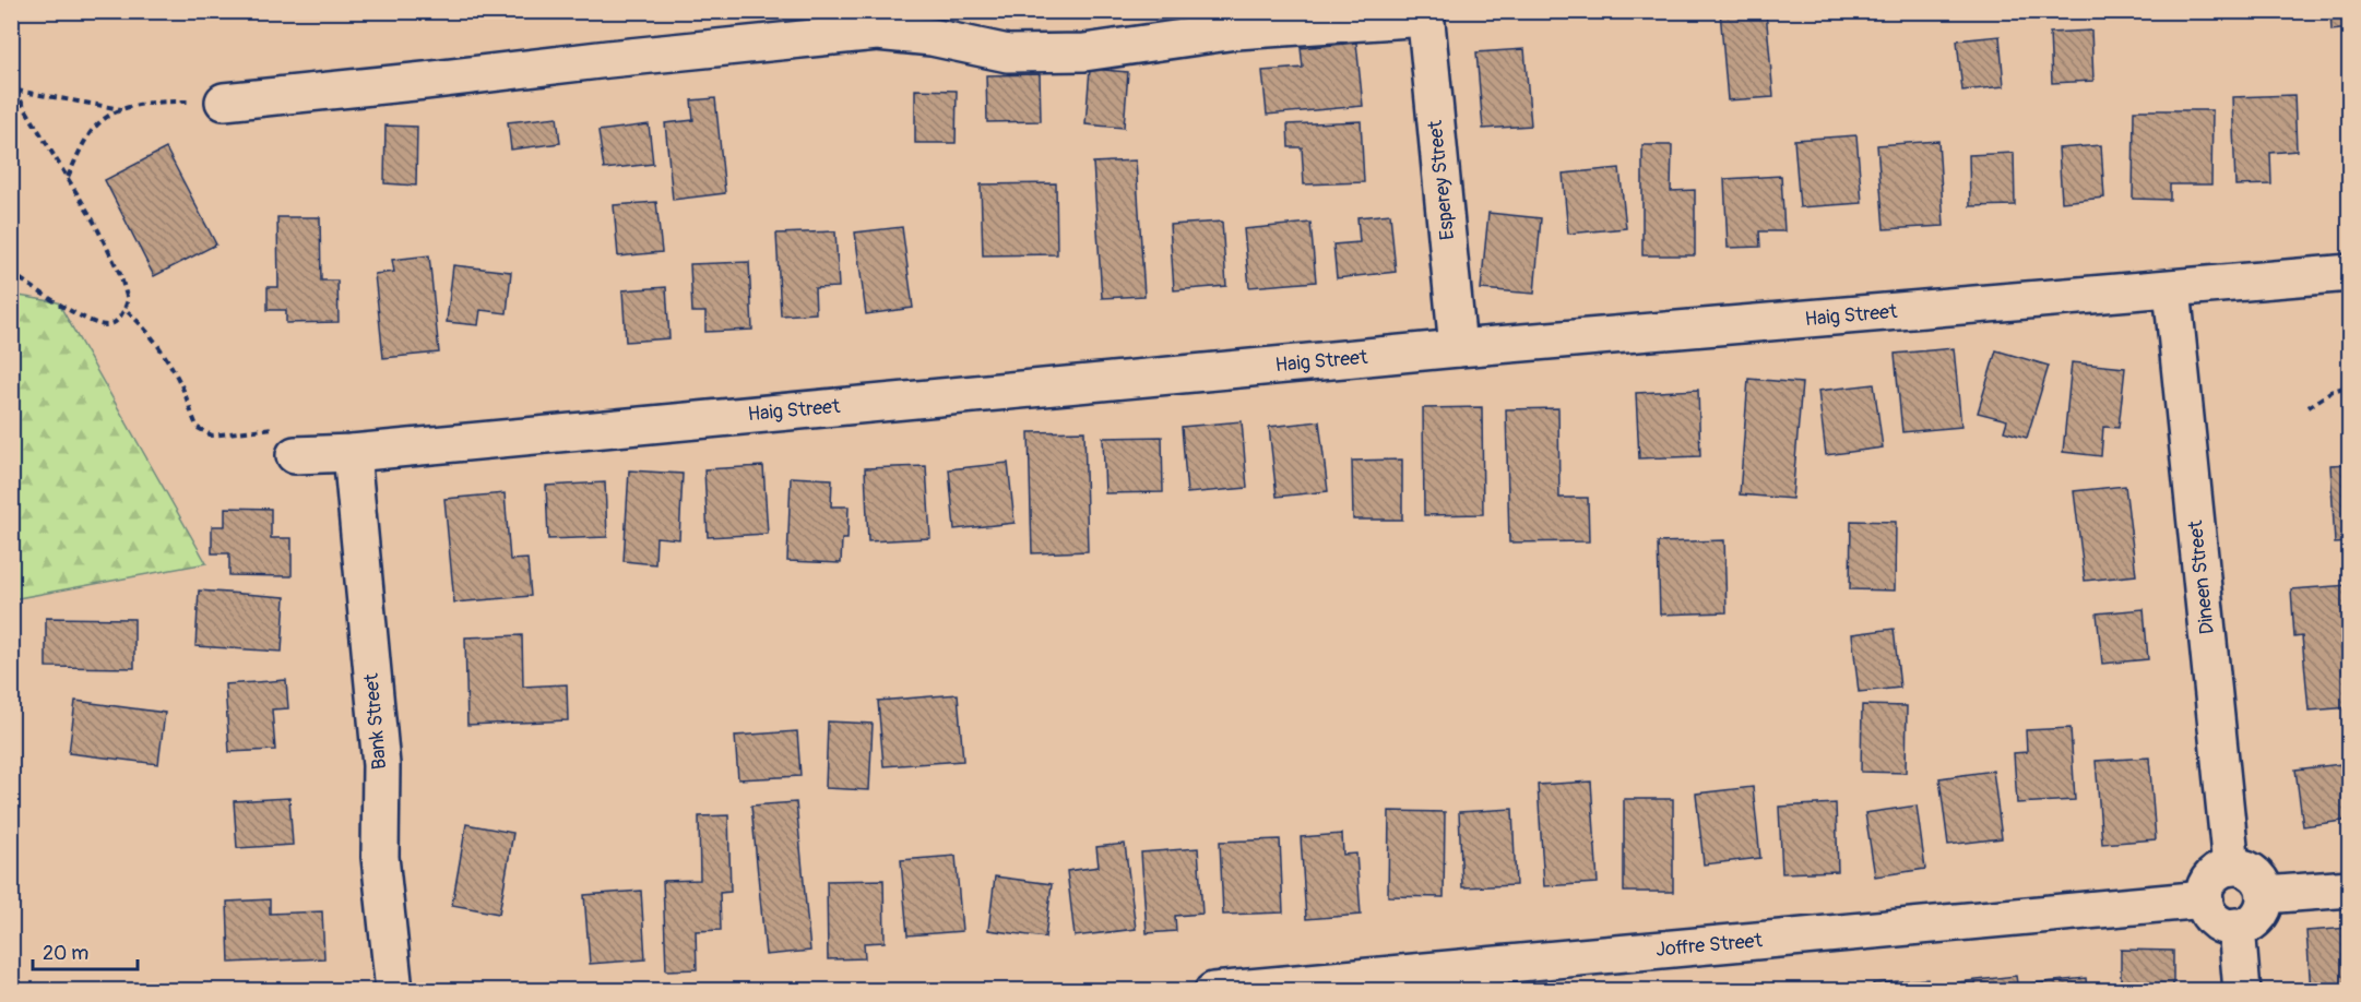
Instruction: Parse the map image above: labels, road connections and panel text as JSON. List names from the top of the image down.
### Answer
{
  "streets": {
    "street": [
      "Esperey Street",
      "Haig Street",
      "Dineen Street",
      "Bank Street",
      "Joffre Street"
    ]
  },
  "crossings": [
    ["Esperey Street", "Haig Street"],
    ["Haig Street", "Dineen Street"],
    ["Haig Street", "Bank Street"],
    ["Dineen Street", "Joffre Street"]
  ],
  "scale_bar": "20 m"
}
